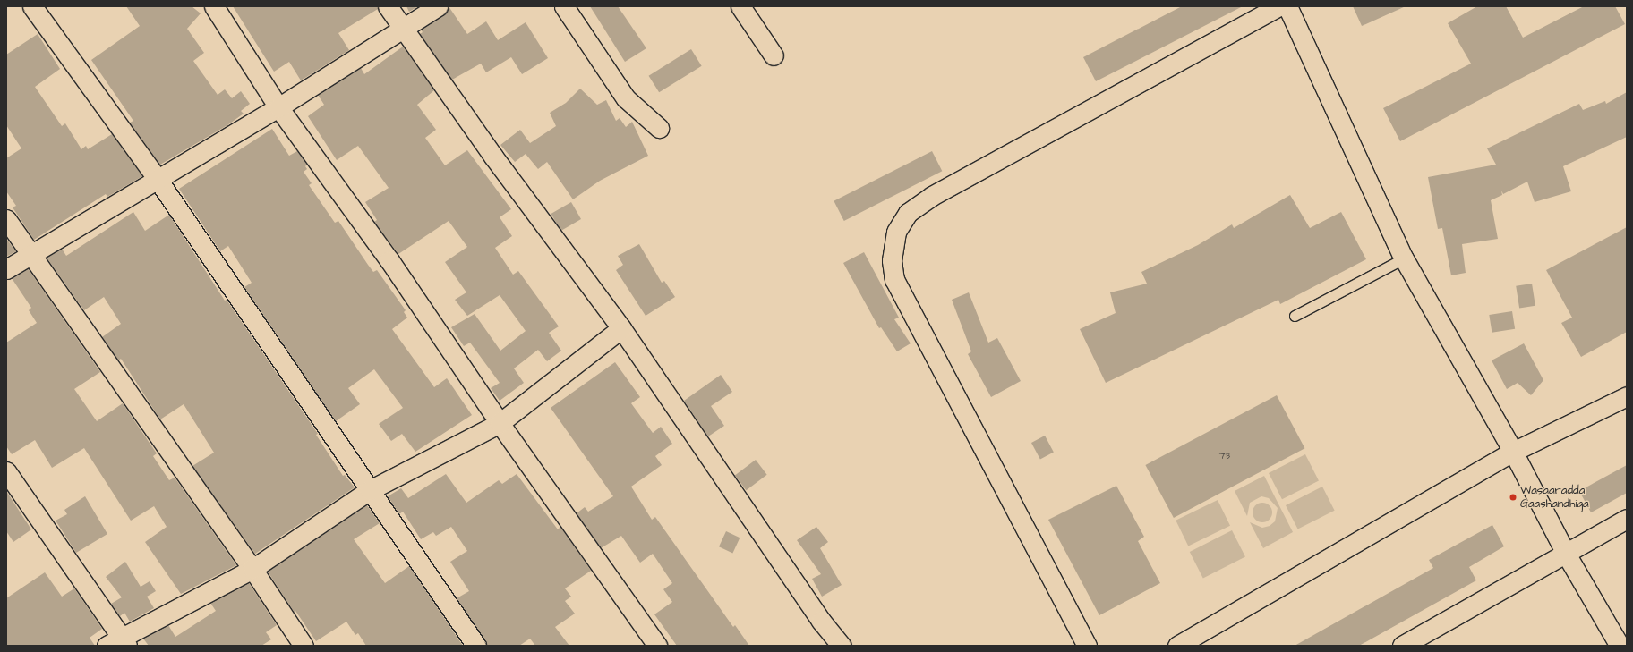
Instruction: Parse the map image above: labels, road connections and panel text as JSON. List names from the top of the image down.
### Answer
{
  "places": ["Wasaaradda Gaashandhiga"],
  "house_numbers": ["73"]
}
